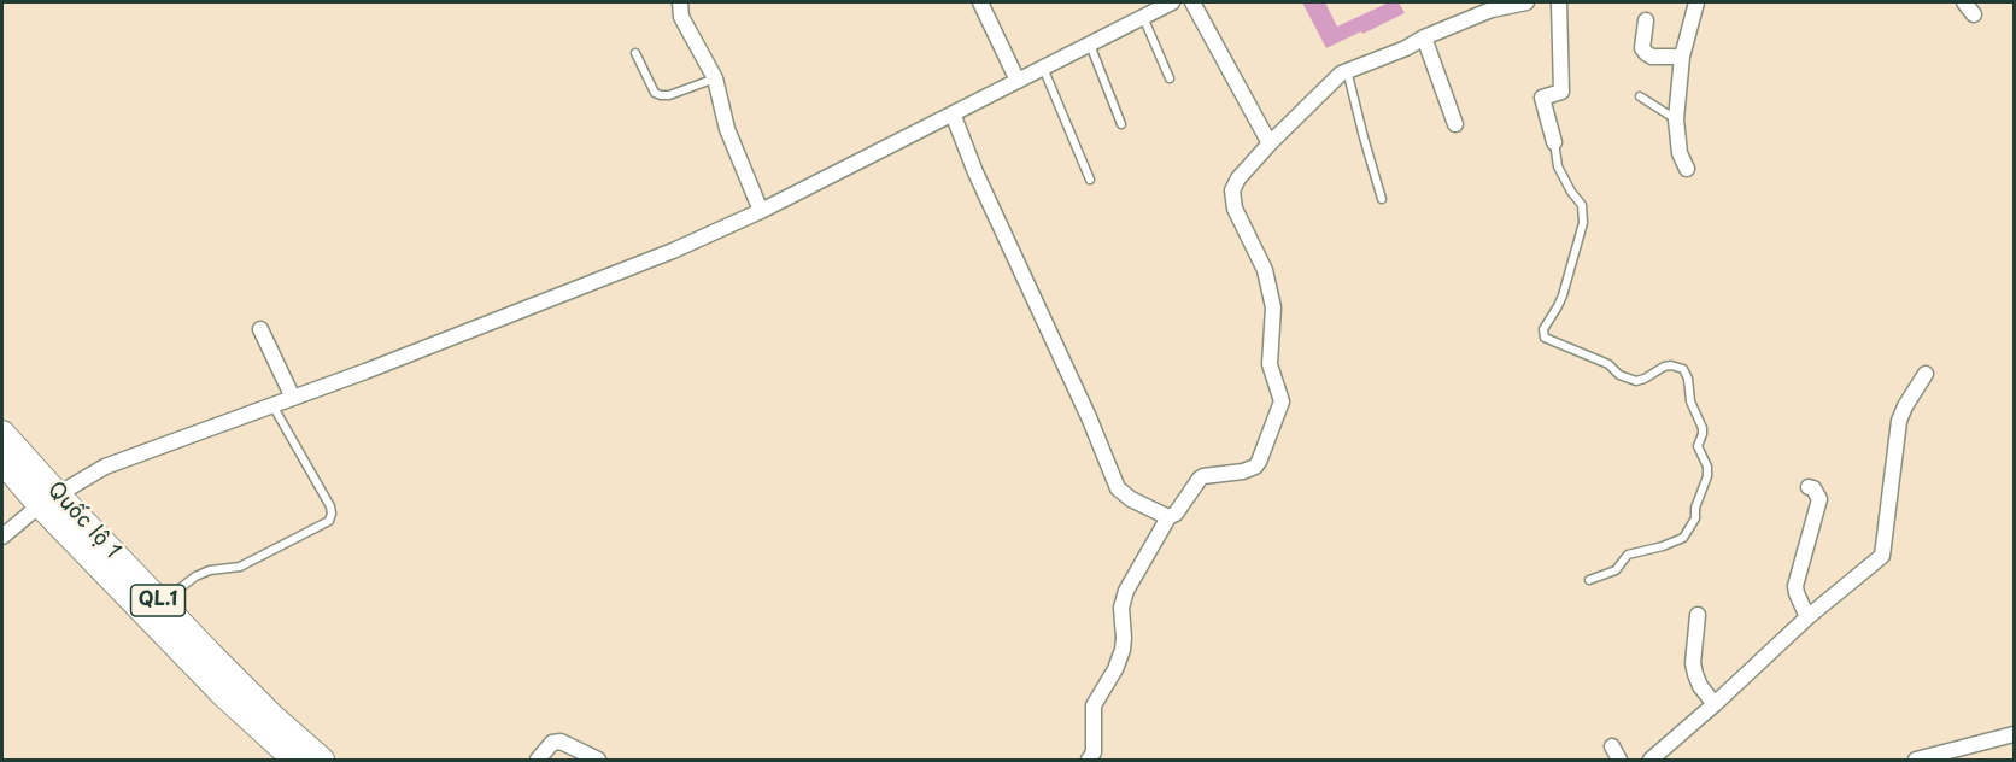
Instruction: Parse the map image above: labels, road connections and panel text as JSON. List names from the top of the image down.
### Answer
{
  "streets": {
    "highway": ["Quốc lộ 1", "QL.1"]
  }
}
